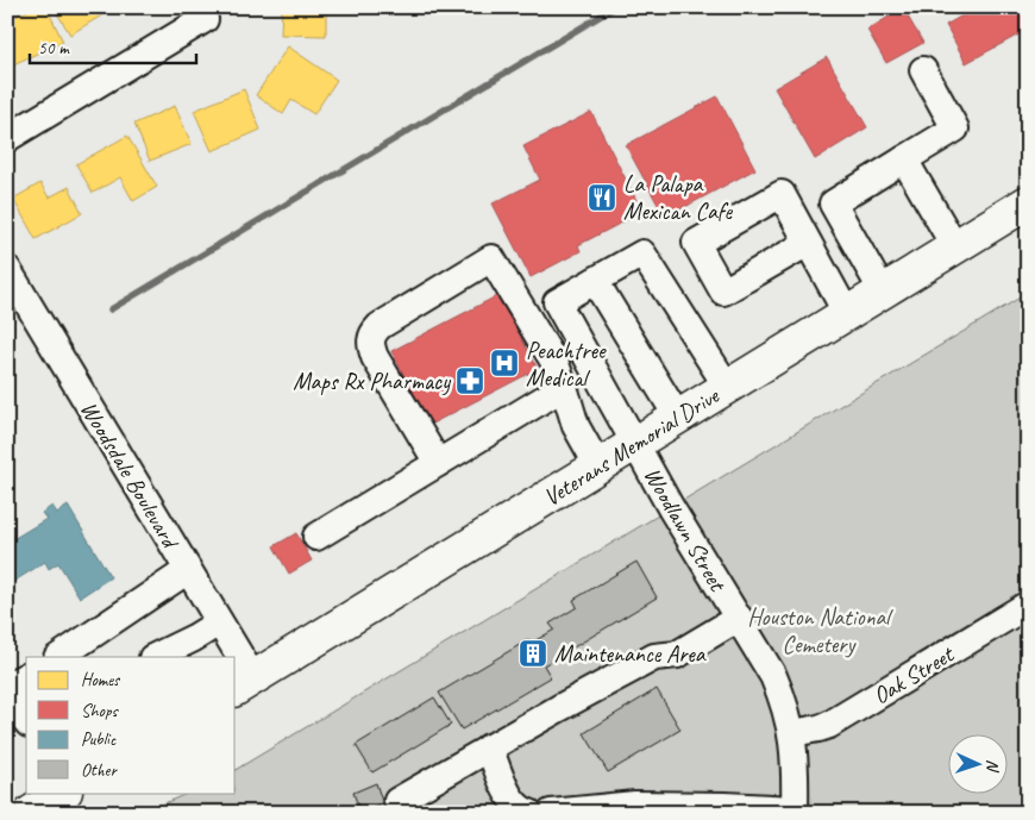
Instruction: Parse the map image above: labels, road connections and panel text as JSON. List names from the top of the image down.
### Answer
{
  "streets": {
    "main road": ["Veterans Memorial Drive"],
    "street": ["Woodsdale Boulevard", "Woodlawn Street", "Oak Street"]
  },
  "crossings": [
    ["Veterans Memorial Drive", "Woodsdale Boulevard"],
    ["Veterans Memorial Drive", "Woodlawn Street"],
    ["Woodlawn Street", "Oak Street"]
  ],
  "parks": ["Houston National Cemetery"],
  "places": {
    "restaurant": ["La Palapa Mexican Cafe"],
    "hospital": ["Peachtree Medical"],
    "pharmacy": ["Maps Rx Pharmacy"],
    "building": ["Maintenance Area"]
  },
  "legend": [
    "Homes",
    "Shops",
    "Public",
    "Other"
  ],
  "scale_bar": "50 m",
  "north": "right"
}
